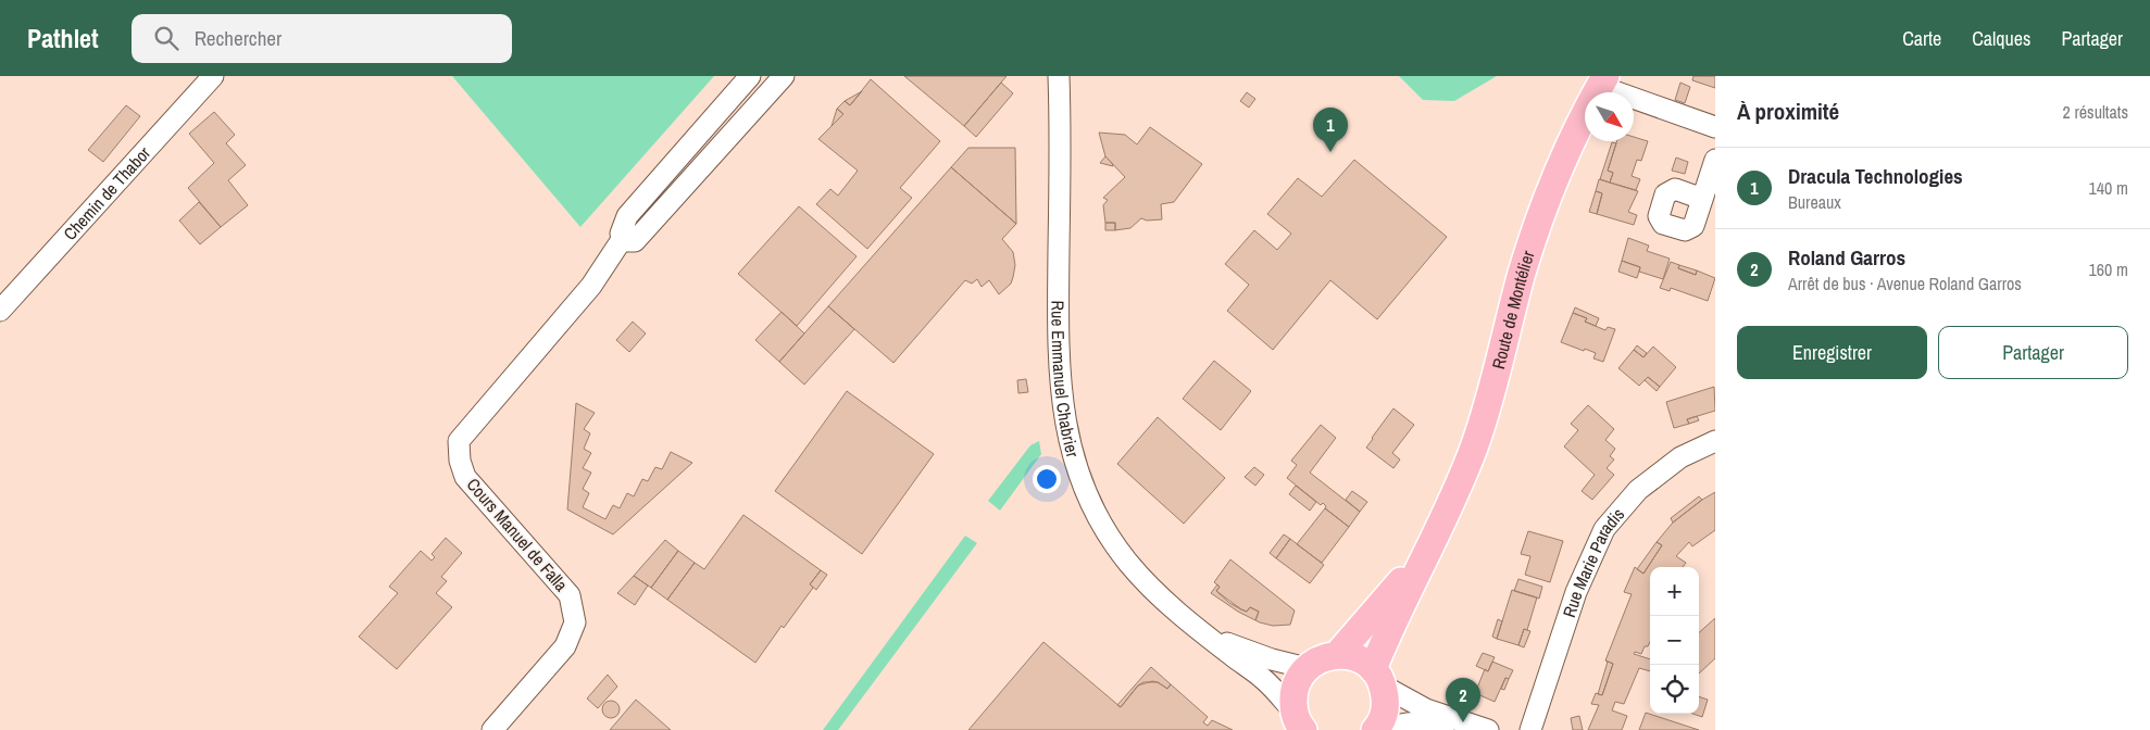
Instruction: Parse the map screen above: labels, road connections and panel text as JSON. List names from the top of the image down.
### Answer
{
  "streets": {
    "main road": ["Route de Montélier"],
    "street": [
      "Chemin de Thabor",
      "Rue Emmanuel Chabrier",
      "Cours Manuel de Falla",
      "Rue Marie Paradis"
    ]
  },
  "crossings": [
    ["Route de Montélier", "Rue Emmanuel Chabrier"]
  ],
  "north": "bottom right",
  "page": {
    "header": "Pathlet",
    "search": "Rechercher",
    "nav": ["Carte", "Calques", "Partager"],
    "heading": ["À proximité", "2 résultats"],
    "pins": ["1", "2"],
    "list": [
      {
        "mark": "1",
        "name": "Dracula Technologies",
        "note": "Bureaux",
        "value": "140 m"
      },
      {
        "mark": "2",
        "name": "Roland Garros",
        "note": "Arrêt de bus · Avenue Roland Garros",
        "value": "160 m"
      }
    ],
    "buttons": ["Enregistrer", "Partager"],
    "map_buttons": ["+", "−"]
  }
}
